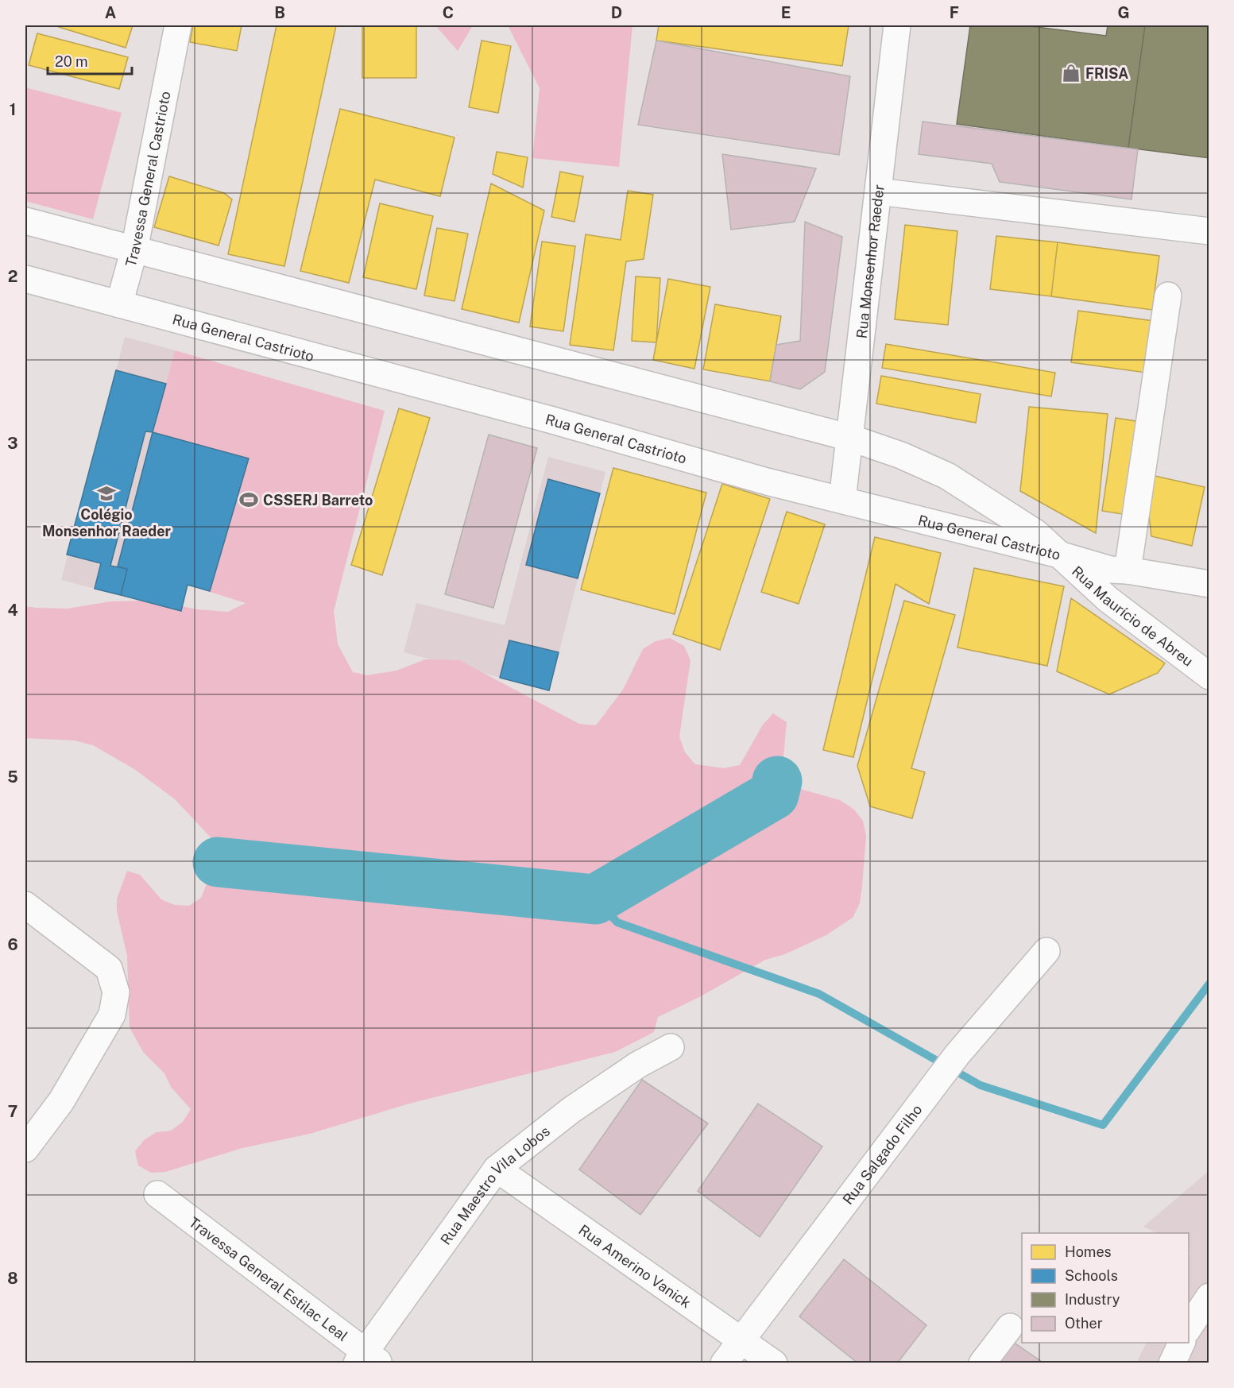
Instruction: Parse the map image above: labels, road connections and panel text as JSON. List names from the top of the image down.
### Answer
{
  "streets": {
    "street": [
      "Travessa General Castrioto",
      "Rua Monsenhor Raeder",
      "Rua General Castrioto",
      "Rua Maurício de Abreu",
      "Rua Salgado Filho",
      "Rua Maestro Vila Lobos",
      "Rua Amerino Vanick",
      "Travessa General Estilac Leal"
    ]
  },
  "crossings": [
    ["Travessa General Castrioto", "Rua General Castrioto"],
    ["Travessa General Castrioto", "Rua Maurício de Abreu"],
    ["Rua Monsenhor Raeder", "Rua General Castrioto"],
    ["Rua Monsenhor Raeder", "Rua Maurício de Abreu"],
    ["Rua General Castrioto", "Rua Maurício de Abreu"],
    ["Rua Salgado Filho", "Rua Amerino Vanick"],
    ["Rua Maestro Vila Lobos", "Rua Amerino Vanick"],
    ["Rua Maestro Vila Lobos", "Travessa General Estilac Leal"]
  ],
  "places": {
    "shop": ["FRISA"],
    "school or university": ["Colégio Monsenhor Raeder"],
    "sports": ["CSSERJ Barreto"]
  },
  "legend": [
    "Homes",
    "Schools",
    "Industry",
    "Other"
  ],
  "scale_bar": "20 m",
  "grid": {
    "columns": [
      "A",
      "B",
      "C",
      "D",
      "E",
      "F",
      "G"
    ],
    "rows": [
      "1",
      "2",
      "3",
      "4",
      "5",
      "6",
      "7",
      "8"
    ]
  }
}
